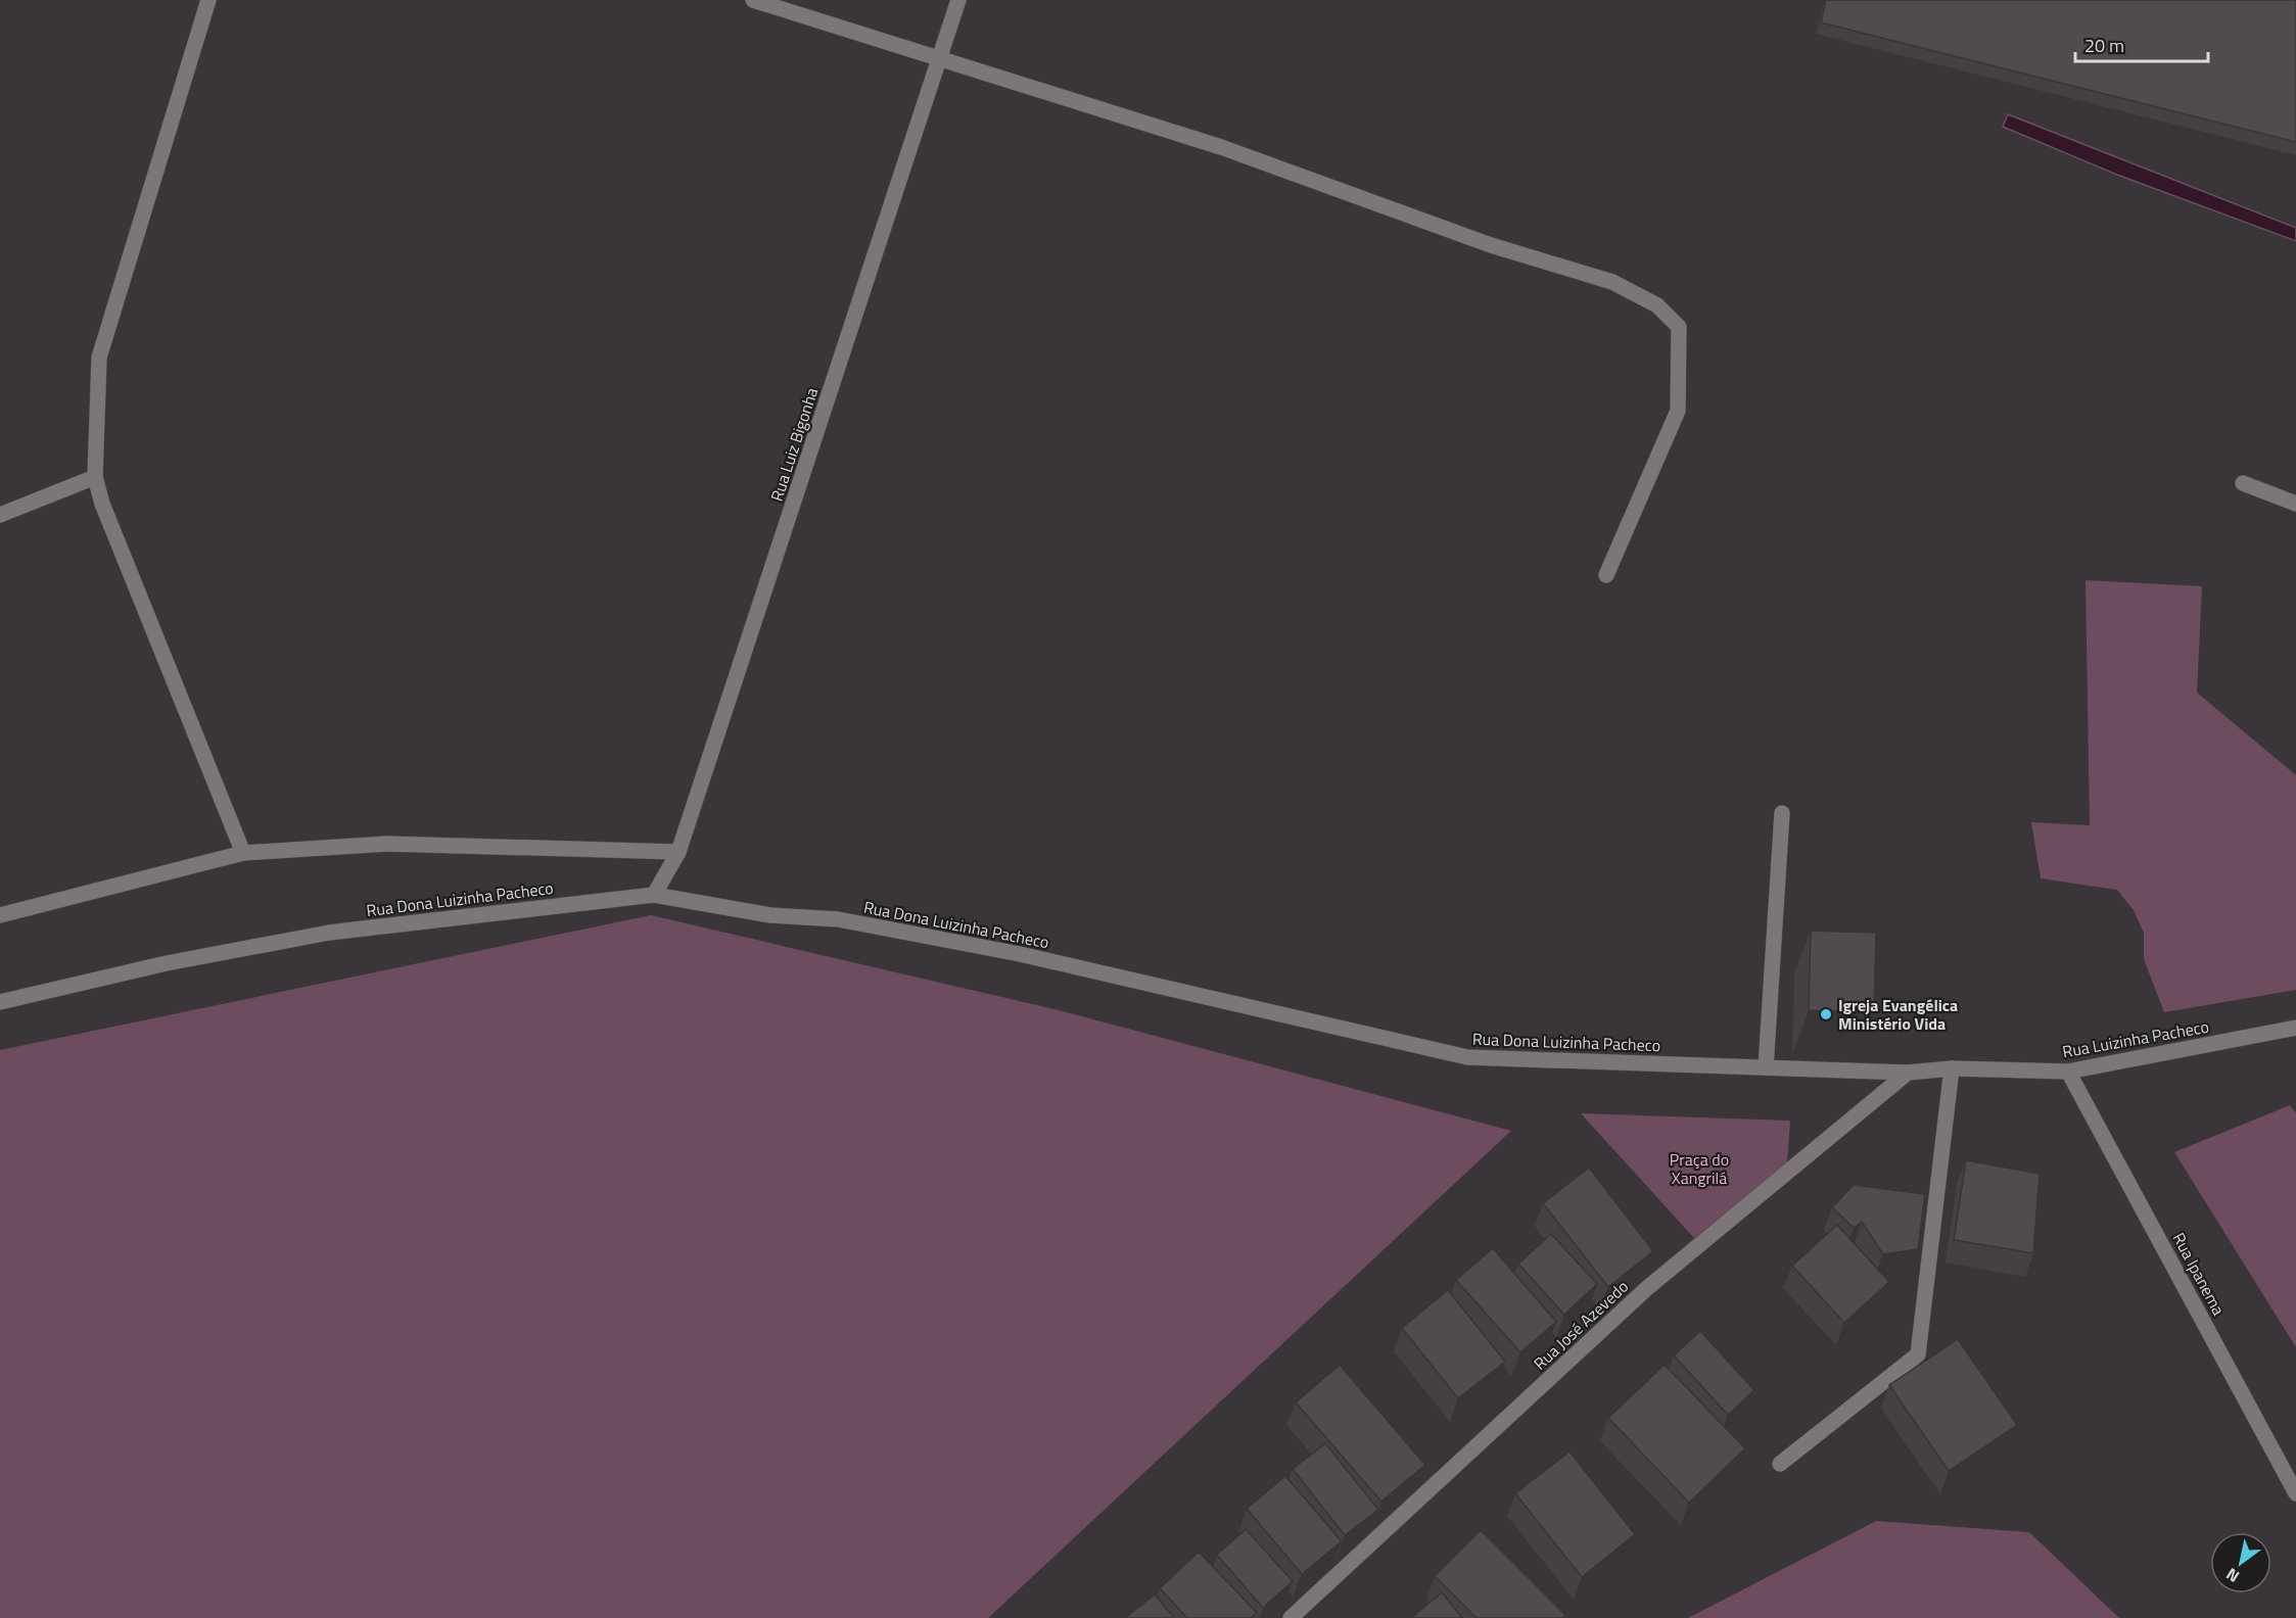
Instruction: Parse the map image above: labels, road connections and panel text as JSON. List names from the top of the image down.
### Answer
{
  "streets": {
    "street": [
      "Rua Luiz Bigonha",
      "Rua Dona Luizinha Pacheco",
      "Rua Luizinha Pacheco",
      "Rua Ipanema",
      "Rua José Azevedo"
    ]
  },
  "crossings": [
    ["Rua Luiz Bigonha", "Rua Dona Luizinha Pacheco"],
    ["Rua Dona Luizinha Pacheco", "Rua Luizinha Pacheco"],
    ["Rua Dona Luizinha Pacheco", "Rua José Azevedo"],
    ["Rua Luizinha Pacheco", "Rua Ipanema"],
    ["Rua Luizinha Pacheco", "Rua José Azevedo"]
  ],
  "parks": ["Praça do Xangrilá"],
  "places": ["Igreja Evangélica Ministério Vida"],
  "scale_bar": "20 m",
  "north": "bottom left"
}
